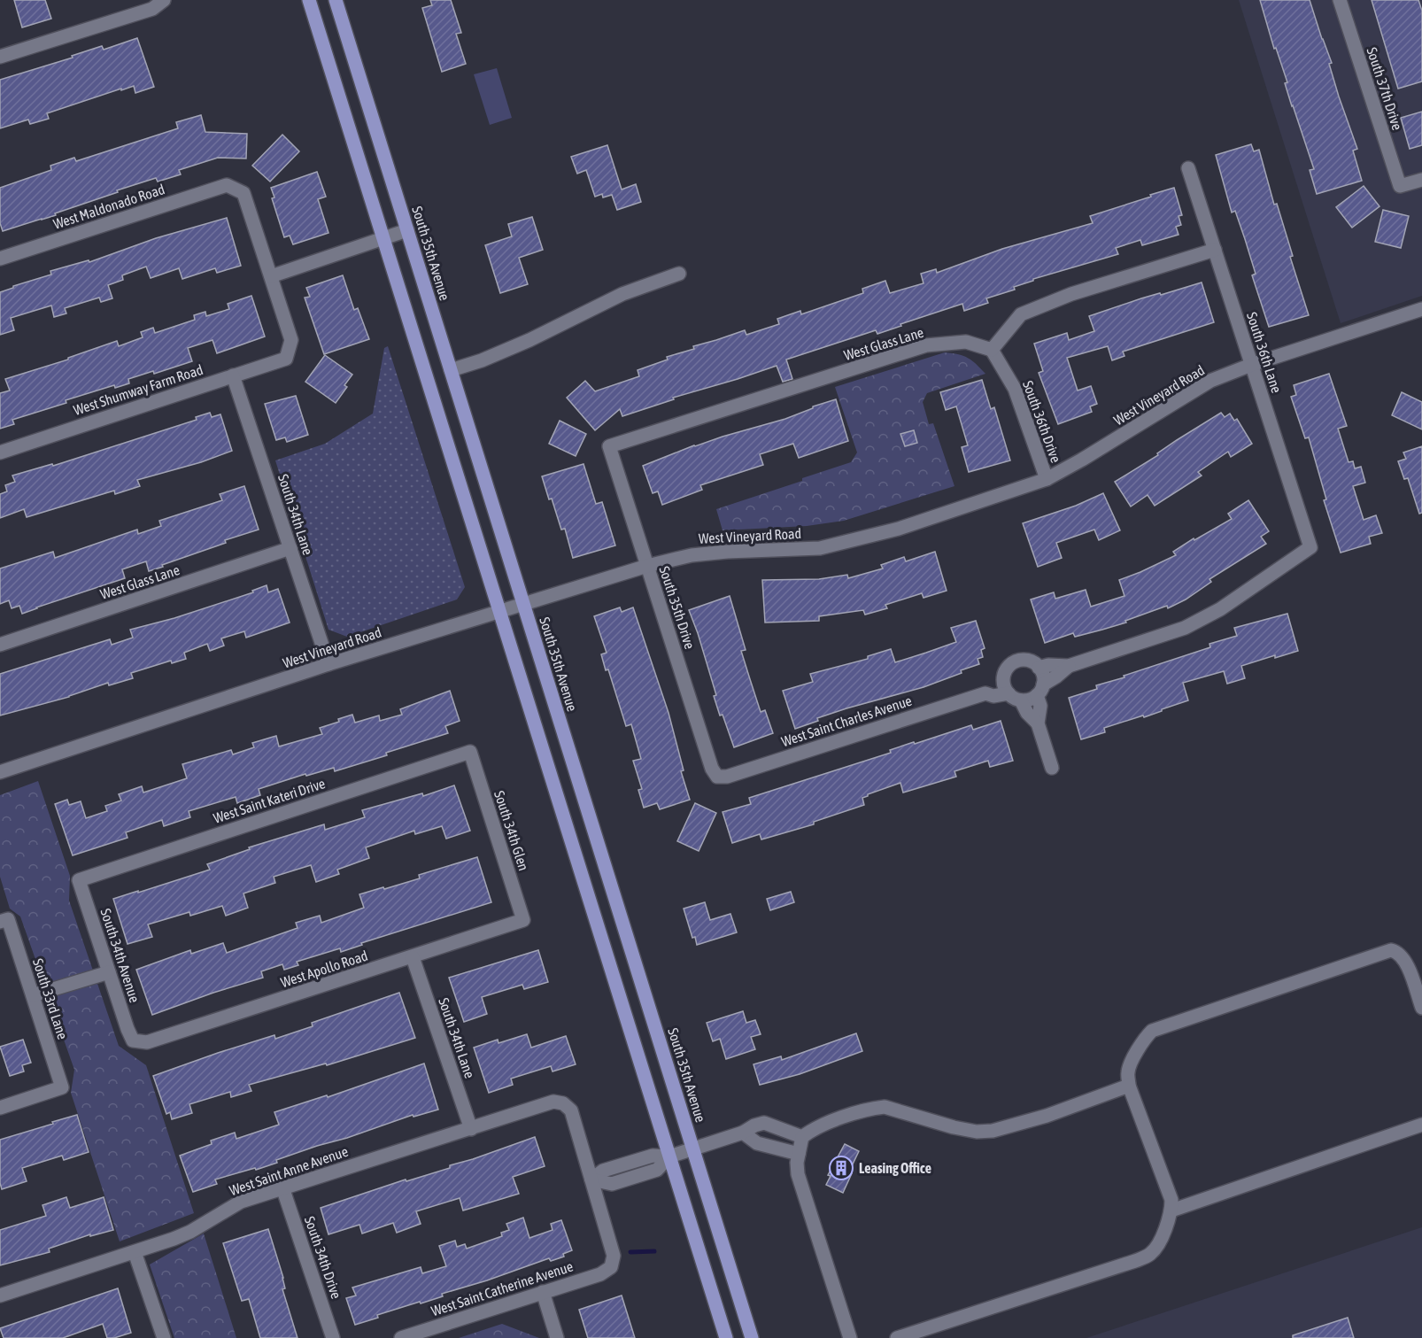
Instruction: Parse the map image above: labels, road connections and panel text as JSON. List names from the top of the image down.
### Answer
{
  "streets": {
    "main road": ["South 35th Avenue"],
    "street": [
      "South 37th Drive",
      "West Maldonado Road",
      "West Glass Lane",
      "South 36th Lane",
      "West Shumway Farm Road",
      "West Vineyard Road",
      "South 36th Drive",
      "South 34th Lane",
      "South 35th Drive",
      "West Saint Charles Avenue",
      "West Saint Kateri Drive",
      "South 34th Glen",
      "South 34th Avenue",
      "West Apollo Road",
      "South 33rd Lane",
      "West Saint Anne Avenue",
      "South 34th Drive",
      "West Saint Catherine Avenue"
    ]
  },
  "crossings": [
    ["West Maldonado Road", "West Shumway Farm Road"],
    ["South 35th Avenue", "West Vineyard Road"],
    ["West Glass Lane", "South 36th Drive"],
    ["West Glass Lane", "South 34th Lane"],
    ["West Glass Lane", "South 35th Drive"],
    ["South 36th Lane", "West Vineyard Road"],
    ["West Shumway Farm Road", "South 34th Lane"],
    ["West Vineyard Road", "South 36th Drive"],
    ["West Vineyard Road", "South 34th Lane"],
    ["West Vineyard Road", "South 35th Drive"],
    ["South 34th Lane", "West Apollo Road"],
    ["South 34th Lane", "West Saint Anne Avenue"],
    ["South 35th Drive", "West Saint Charles Avenue"],
    ["West Saint Kateri Drive", "South 34th Glen"],
    ["West Saint Kateri Drive", "South 34th Avenue"],
    ["South 34th Glen", "West Apollo Road"],
    ["South 34th Avenue", "West Apollo Road"],
    ["West Saint Anne Avenue", "South 34th Drive"],
    ["West Saint Anne Avenue", "West Saint Catherine Avenue"]
  ],
  "places": {
    "building": ["Leasing Office"]
  }
}
